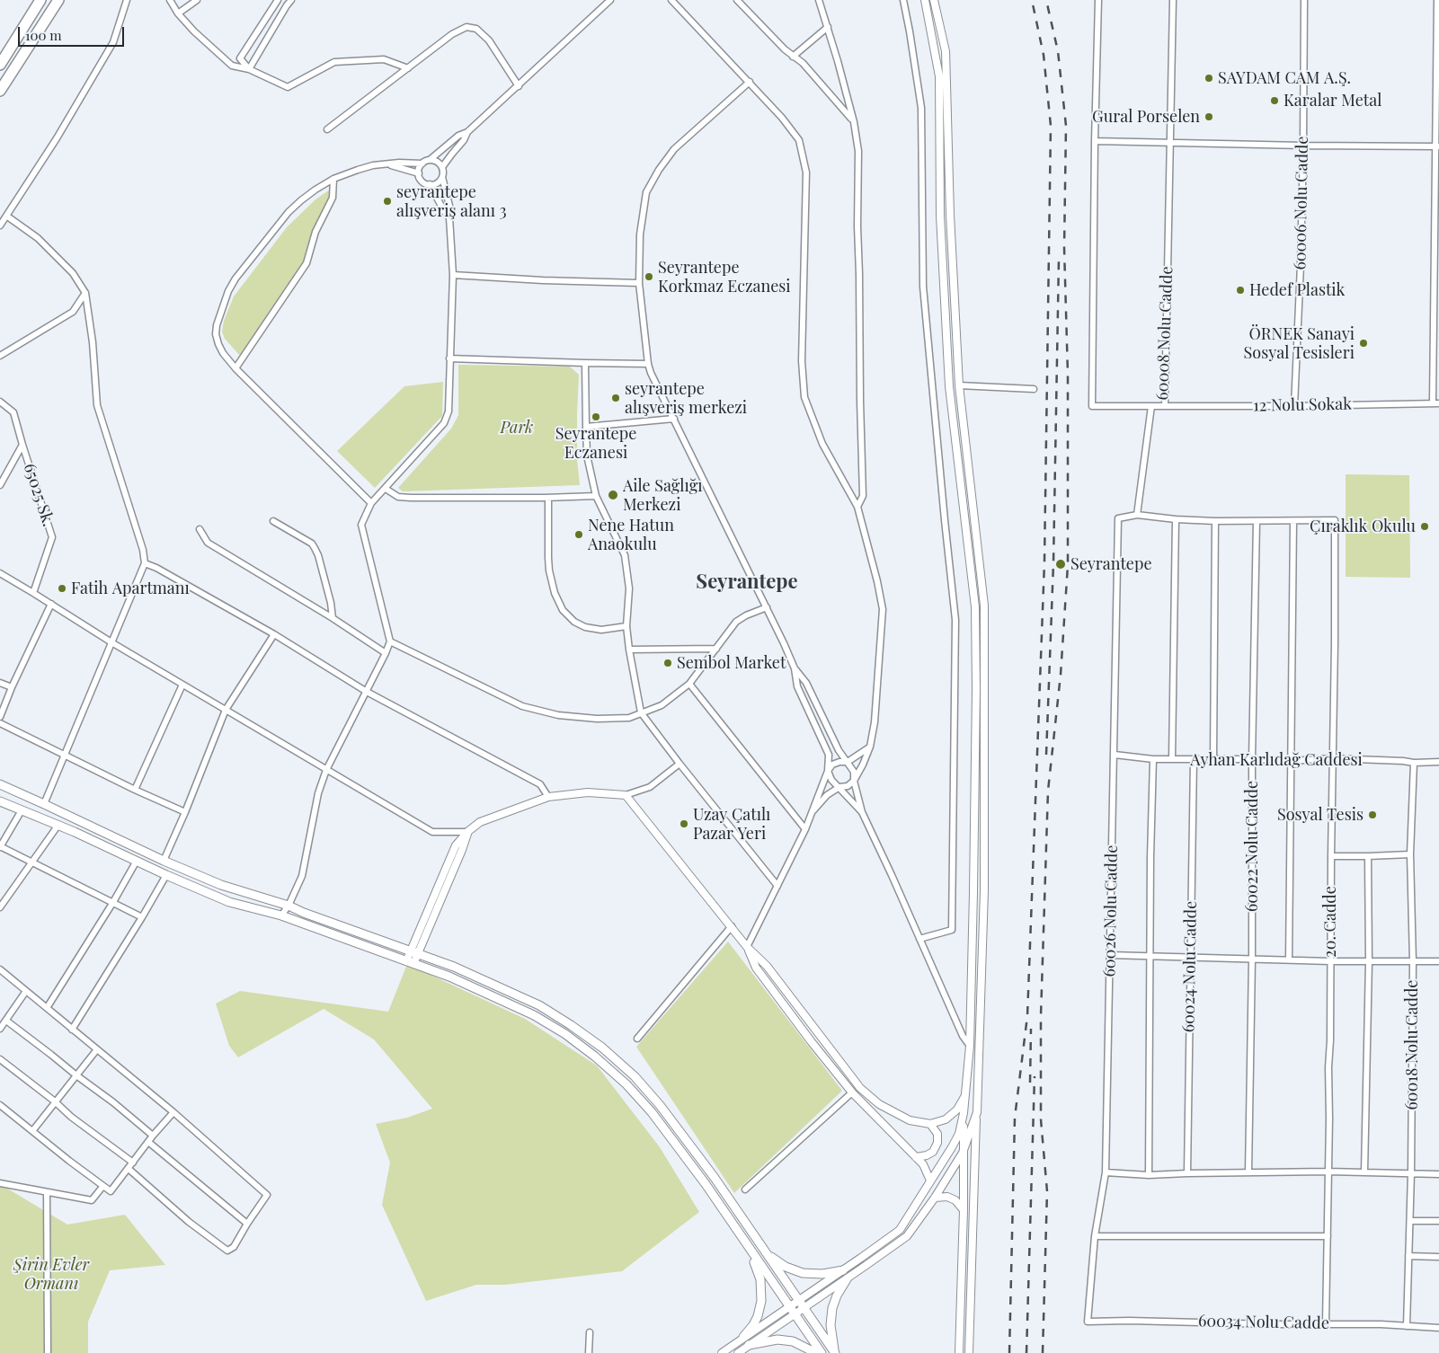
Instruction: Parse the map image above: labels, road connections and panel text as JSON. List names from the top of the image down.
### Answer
{
  "streets": {
    "street": [
      "60006 Nolu Cadde",
      "60008 Nolu Cadde",
      "12 Nolu Sokak",
      "65025 Sk.",
      "Ayhan Karlıdağ Caddesi",
      "60022 Nolu Cadde",
      "60026 Nolu Cadde",
      "20. Cadde",
      "60024 Nolu Cadde",
      "60018 Nolu Cadde",
      "60034 Nolu Cadde"
    ]
  },
  "crossings": [
    ["60006 Nolu Cadde", "12 Nolu Sokak"],
    ["60008 Nolu Cadde", "12 Nolu Sokak"],
    ["Ayhan Karlıdağ Caddesi", "60022 Nolu Cadde"],
    ["Ayhan Karlıdağ Caddesi", "60026 Nolu Cadde"],
    ["Ayhan Karlıdağ Caddesi", "20. Cadde"],
    ["Ayhan Karlıdağ Caddesi", "60024 Nolu Cadde"],
    ["Ayhan Karlıdağ Caddesi", "60018 Nolu Cadde"],
    ["60026 Nolu Cadde", "60034 Nolu Cadde"],
    ["20. Cadde", "60034 Nolu Cadde"],
    ["60018 Nolu Cadde", "60034 Nolu Cadde"]
  ],
  "districts": ["Seyrantepe"],
  "parks": ["Park", "Şirin Evler Ormanı"],
  "places": [
    "SAYDAM CAM A.Ş.",
    "Karalar Metal",
    "Gural Porselen",
    "seyrantepe alışveriş alanı 3",
    "Seyrantepe Korkmaz Eczanesi",
    "Hedef Plastik",
    "ÖRNEK Sanayi Sosyal Tesisleri",
    "seyrantepe alışveriş merkezi",
    "Seyrantepe Eczanesi",
    "Aile Sağlığı Merkezi",
    "Çıraklık Okulu",
    "Nene Hatun Anaokulu",
    "Seyrantepe",
    "Fatih Apartmanı",
    "Sembol Market",
    "Sosyal Tesis",
    "Uzay Çatılı Pazar Yeri"
  ],
  "scale_bar": "100 m"
}
